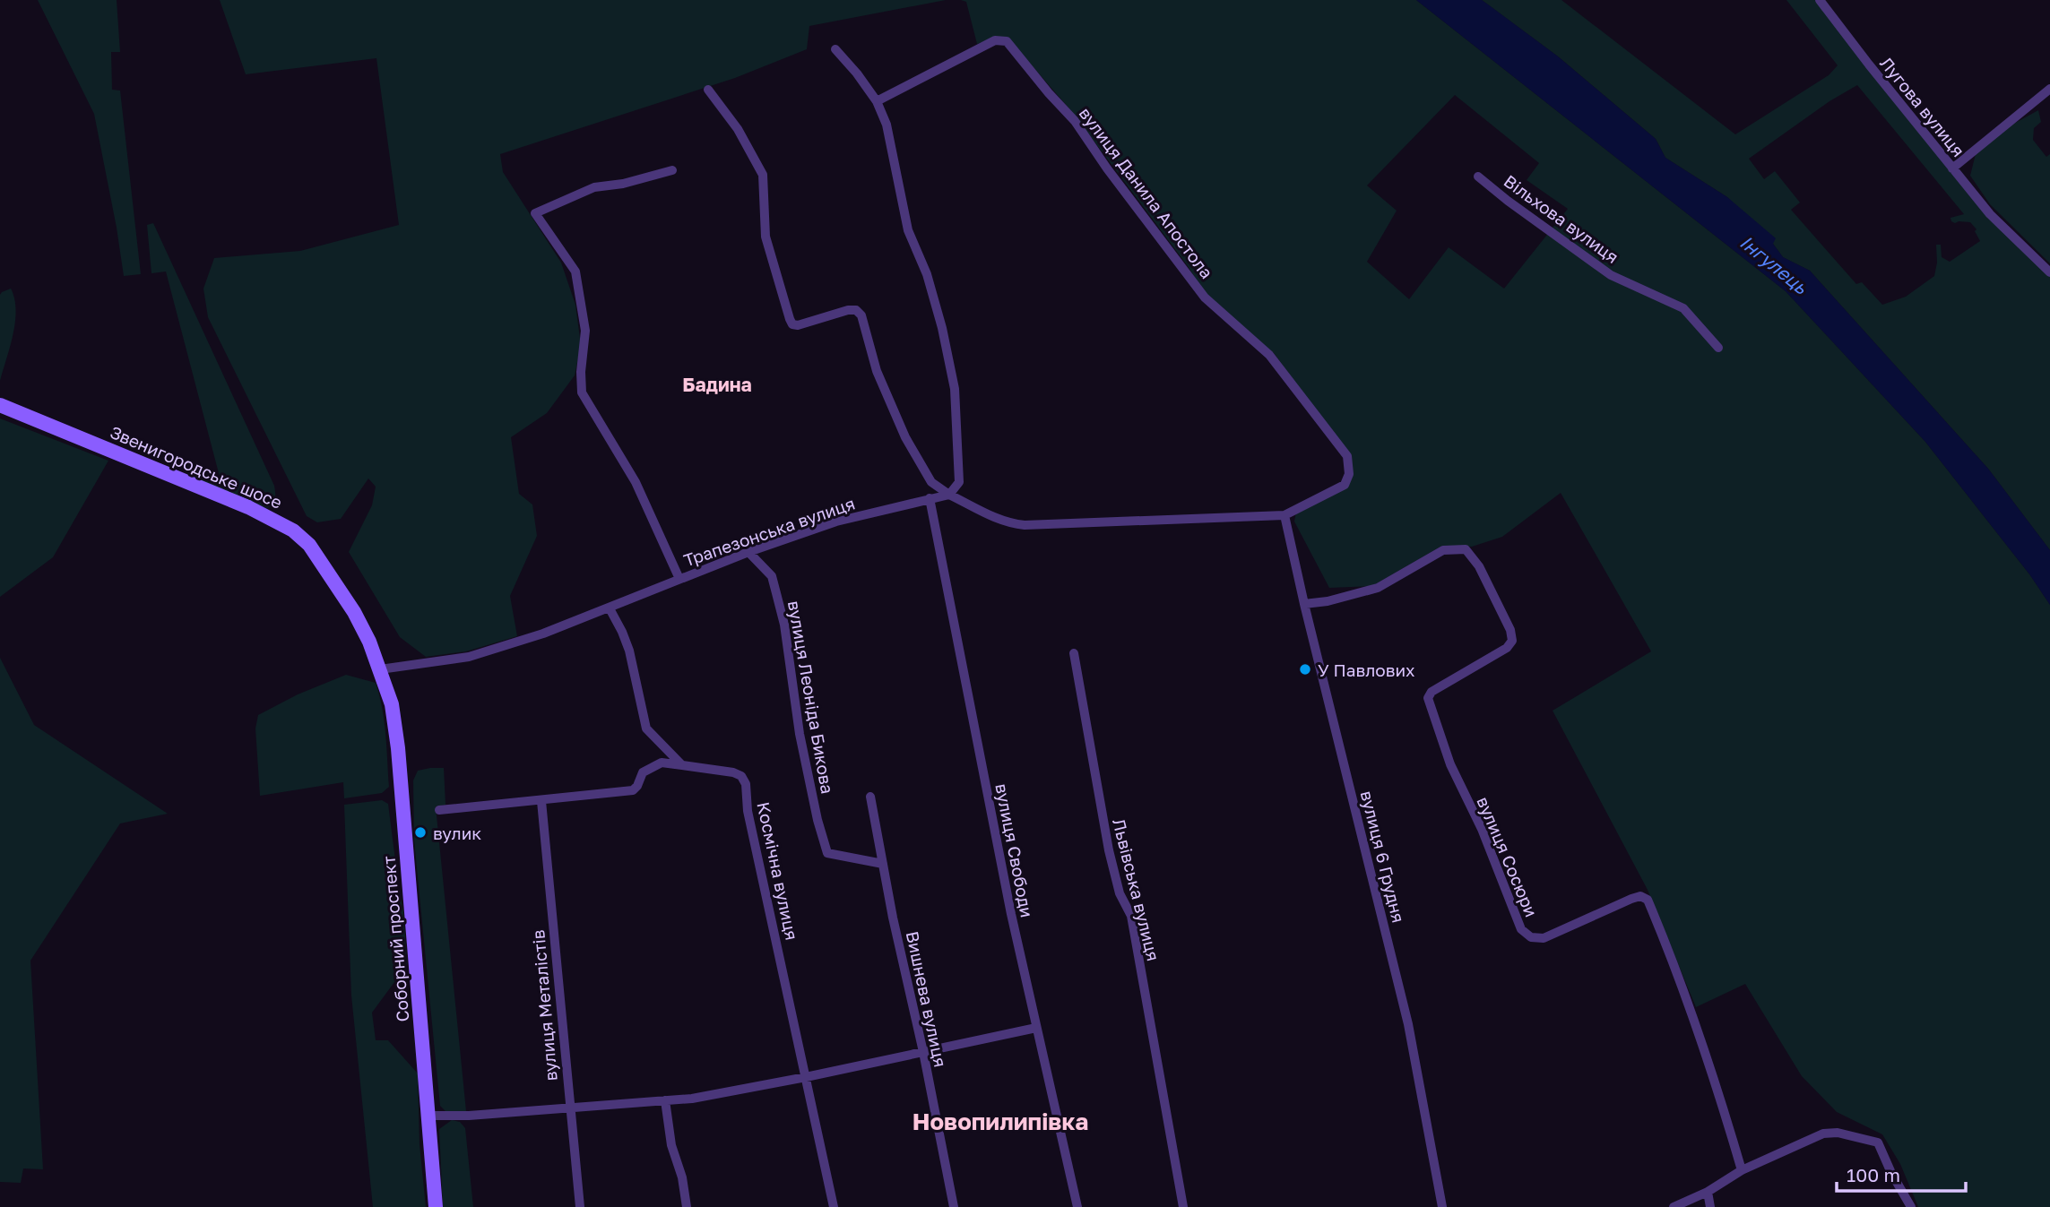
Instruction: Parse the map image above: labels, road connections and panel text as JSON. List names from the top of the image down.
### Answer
{
  "streets": {
    "main road": ["Звенигородське шосе", "Соборний проспект"],
    "street": [
      "Лугова вулиця",
      "вулиця Данила Апостола",
      "Вільхова вулиця",
      "Трапезонська вулиця",
      "вулиця Леоніда Бикова",
      "вулиця Свободи",
      "вулиця 6 Грудня",
      "вулиця Сосюри",
      "Космічна вулиця",
      "Львівська вулиця",
      "Вишнева вулиця",
      "вулиця Металістів"
    ]
  },
  "crossings": [
    ["вулиця Данила Апостола", "вулиця 6 Грудня"],
    ["Звенигородське шосе", "Трапезонська вулиця"],
    ["Звенигородське шосе", "Соборний проспект"],
    ["Трапезонська вулиця", "вулиця Леоніда Бикова"],
    ["Трапезонська вулиця", "вулиця Свободи"],
    ["Трапезонська вулиця", "Соборний проспект"],
    ["вулиця Леоніда Бикова", "Вишнева вулиця"],
    ["вулиця 6 Грудня", "вулиця Сосюри"],
    ["Космічна вулиця", "вулиця Металістів"]
  ],
  "districts": ["Бадина", "Новопилипівка"],
  "water": ["Інгулець"],
  "places": ["У Павлових", "вулик"],
  "scale_bar": "100 m"
}
